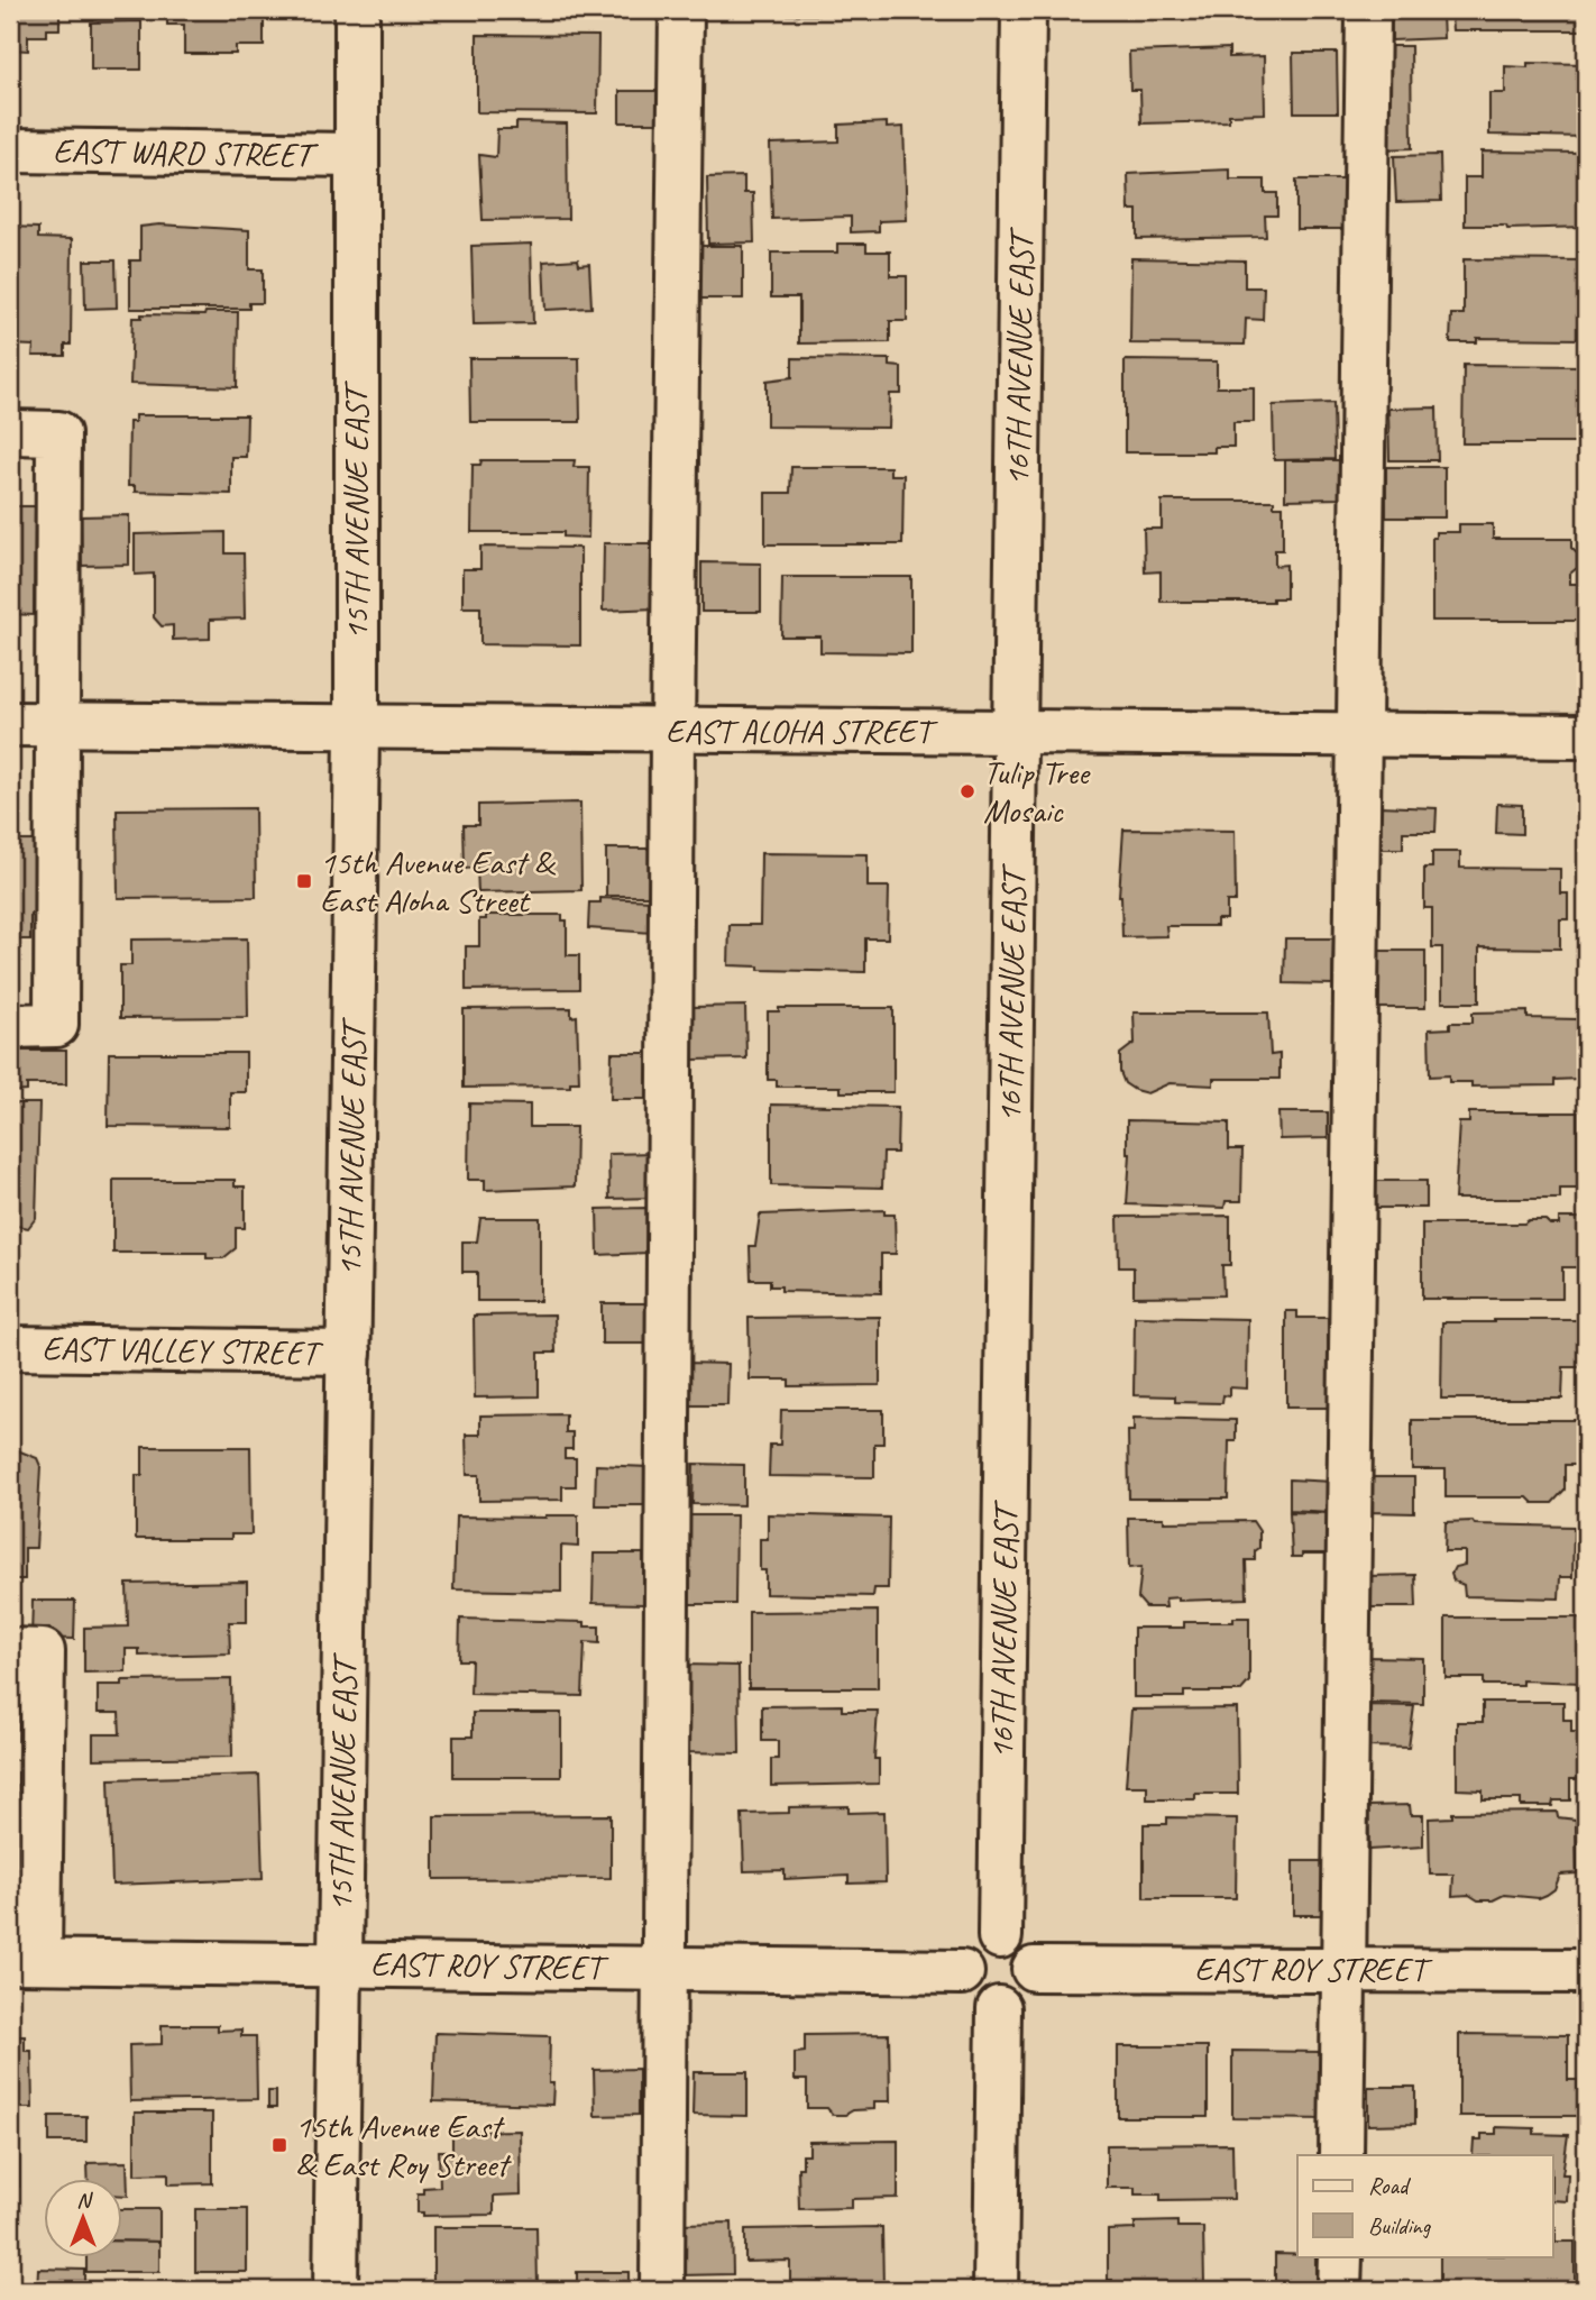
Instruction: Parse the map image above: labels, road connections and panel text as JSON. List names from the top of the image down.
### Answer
{
  "streets": {
    "street": [
      "EAST WARD STREET",
      "16TH AVENUE EAST",
      "15TH AVENUE EAST",
      "EAST ALOHA STREET",
      "EAST VALLEY STREET",
      "EAST ROY STREET"
    ]
  },
  "crossings": [
    ["EAST WARD STREET", "15TH AVENUE EAST"],
    ["16TH AVENUE EAST", "EAST ALOHA STREET"],
    ["16TH AVENUE EAST", "EAST ROY STREET"],
    ["15TH AVENUE EAST", "EAST ALOHA STREET"],
    ["15TH AVENUE EAST", "EAST VALLEY STREET"],
    ["15TH AVENUE EAST", "EAST ROY STREET"]
  ],
  "places": {
    "other": ["Tulip Tree Mosaic"],
    "transit": ["15th Avenue East & East Aloha Street", "15th Avenue East & East Roy Street"]
  },
  "legend": ["Road", "Building"],
  "north": "top"
}
